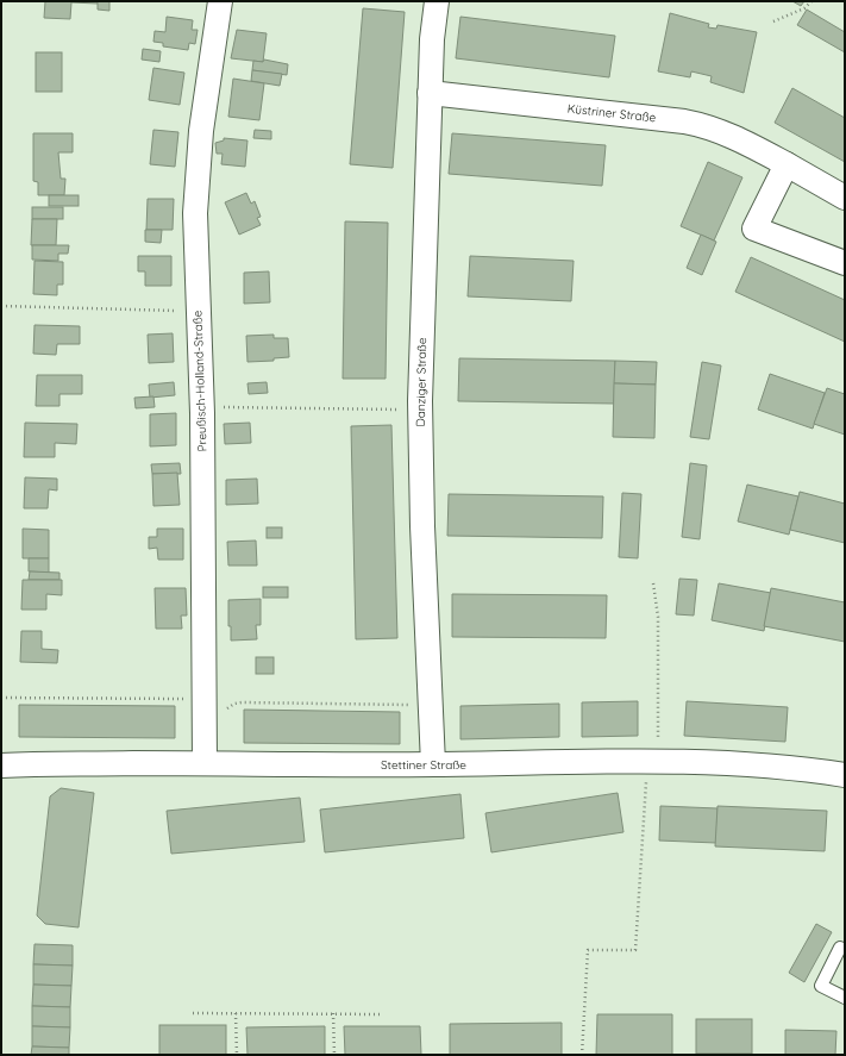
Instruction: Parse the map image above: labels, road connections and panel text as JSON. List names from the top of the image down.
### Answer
{
  "streets": {
    "street": [
      "Küstriner Straße",
      "Preußisch-Holland-Straße",
      "Danziger Straße",
      "Stettiner Straße"
    ]
  },
  "crossings": [
    ["Küstriner Straße", "Danziger Straße"],
    ["Preußisch-Holland-Straße", "Stettiner Straße"],
    ["Danziger Straße", "Stettiner Straße"]
  ]
}
